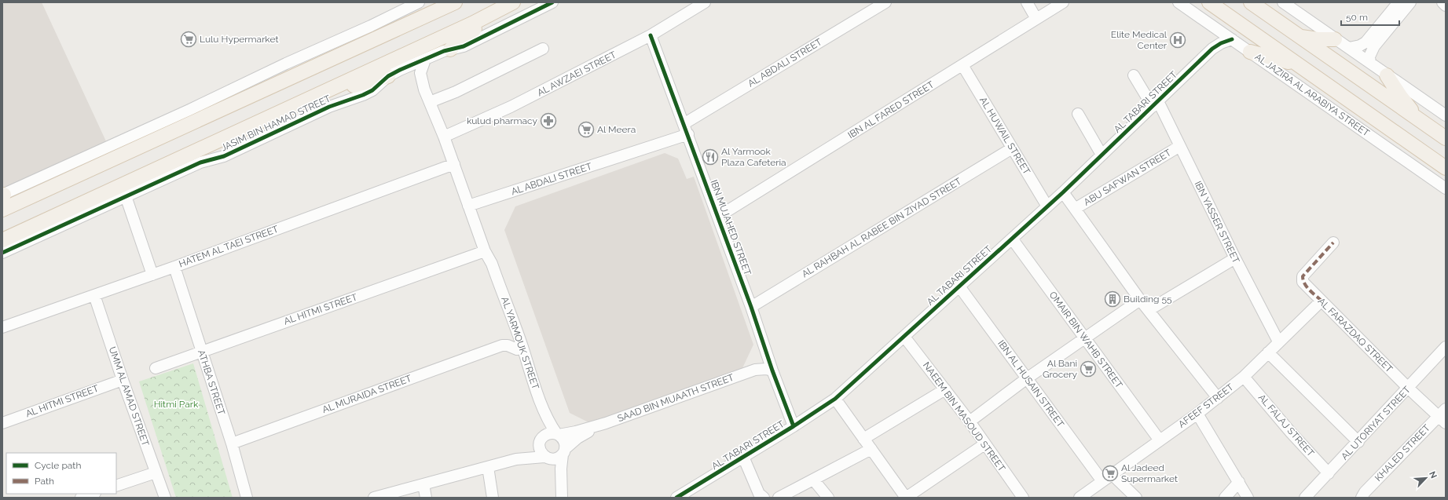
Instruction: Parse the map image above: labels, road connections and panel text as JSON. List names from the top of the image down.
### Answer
{
  "streets": {
    "main road": ["AL JAZIRA AL ARABIYA STREET", "JASIM BIN HAMAD STREET"],
    "street": [
      "AL ABDALI STREET",
      "AL AWZAEI STREET",
      "AL TABARI STREET",
      "IBN AL FARED STREET",
      "AL HUWAIL STREET",
      "ABU SAFWAN STREET",
      "IBN YASSER STREET",
      "IBN MUJAHED STREET",
      "AL RAHBAH AL RABEE BIN ZIYAD STREET",
      "HATEM AL TAEI STREET",
      "AL HITMI STREET",
      "AL FARAZDAQ STREET",
      "OMAIR BIN WAHB STREET",
      "AL YARMOUK STREET",
      "ATHBA STREET",
      "IBN AL HUSAIN STREET",
      "AL MURAIDA STREET",
      "UMM AL AMAD STREET",
      "SAAD BIN MUAATH STREET",
      "AFEEF STREET",
      "NAEEM BIN MASOUD STREET",
      "AL UTORIYAT STREET",
      "AL FALAJ STREET",
      "KHALED STREET"
    ]
  },
  "crossings": [
    ["AL ABDALI STREET", "IBN MUJAHED STREET"],
    ["AL ABDALI STREET", "AL YARMOUK STREET"],
    ["AL AWZAEI STREET", "IBN MUJAHED STREET"],
    ["AL AWZAEI STREET", "AL YARMOUK STREET"],
    ["AL JAZIRA AL ARABIYA STREET", "AL TABARI STREET"],
    ["AL TABARI STREET", "AL HUWAIL STREET"],
    ["AL TABARI STREET", "IBN YASSER STREET"],
    ["AL TABARI STREET", "IBN MUJAHED STREET"],
    ["AL TABARI STREET", "OMAIR BIN WAHB STREET"],
    ["AL TABARI STREET", "IBN AL HUSAIN STREET"],
    ["AL TABARI STREET", "NAEEM BIN MASOUD STREET"],
    ["IBN AL FARED STREET", "AL HUWAIL STREET"],
    ["IBN AL FARED STREET", "IBN MUJAHED STREET"],
    ["JASIM BIN HAMAD STREET", "AL YARMOUK STREET"],
    ["AL HUWAIL STREET", "AL RAHBAH AL RABEE BIN ZIYAD STREET"],
    ["ABU SAFWAN STREET", "IBN YASSER STREET"],
    ["IBN YASSER STREET", "AFEEF STREET"],
    ["IBN MUJAHED STREET", "AL RAHBAH AL RABEE BIN ZIYAD STREET"],
    ["IBN MUJAHED STREET", "SAAD BIN MUAATH STREET"],
    ["HATEM AL TAEI STREET", "AL YARMOUK STREET"],
    ["HATEM AL TAEI STREET", "ATHBA STREET"],
    ["HATEM AL TAEI STREET", "UMM AL AMAD STREET"],
    ["AL HITMI STREET", "AL YARMOUK STREET"],
    ["AL HITMI STREET", "ATHBA STREET"],
    ["AL HITMI STREET", "UMM AL AMAD STREET"],
    ["AL FARAZDAQ STREET", "AFEEF STREET"],
    ["AL FARAZDAQ STREET", "AL UTORIYAT STREET"],
    ["AL FARAZDAQ STREET", "KHALED STREET"],
    ["OMAIR BIN WAHB STREET", "AFEEF STREET"],
    ["AL YARMOUK STREET", "SAAD BIN MUAATH STREET"],
    ["ATHBA STREET", "AL MURAIDA STREET"],
    ["IBN AL HUSAIN STREET", "AFEEF STREET"],
    ["AFEEF STREET", "AL FALAJ STREET"],
    ["AL UTORIYAT STREET", "AL FALAJ STREET"]
  ],
  "parks": ["Hitmi Park"],
  "places": {
    "supermarket": [
      "Lulu Hypermarket",
      "Al Meera",
      "Al Bani Grocery",
      "Al Jadeed Supermarket"
    ],
    "hospital": ["Elite Medical Center"],
    "pharmacy": ["kulud pharmacy"],
    "restaurant": ["Al Yarmook Plaza Cafeteria"],
    "building": ["Building 55"]
  },
  "legend": ["Cycle path", "Path"],
  "scale_bar": "50 m",
  "north": "top right"
}
